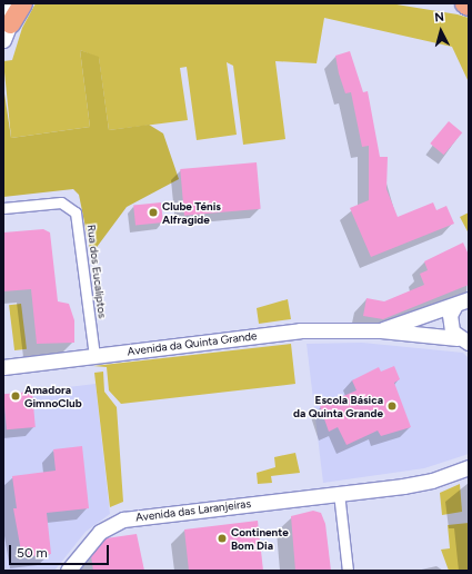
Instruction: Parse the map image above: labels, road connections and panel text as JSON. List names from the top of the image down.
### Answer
{
  "streets": {
    "street": ["Rua dos Eucaliptos", "Avenida da Quinta Grande", "Avenida das Laranjeiras"]
  },
  "crossings": [
    ["Rua dos Eucaliptos", "Avenida da Quinta Grande"]
  ],
  "places": [
    "Clube Ténis Alfragide",
    "Amadora GimnoClub",
    "Escola Básica da Quinta Grande",
    "Continente Bom Dia"
  ],
  "scale_bar": "50 m",
  "north": "top"
}
